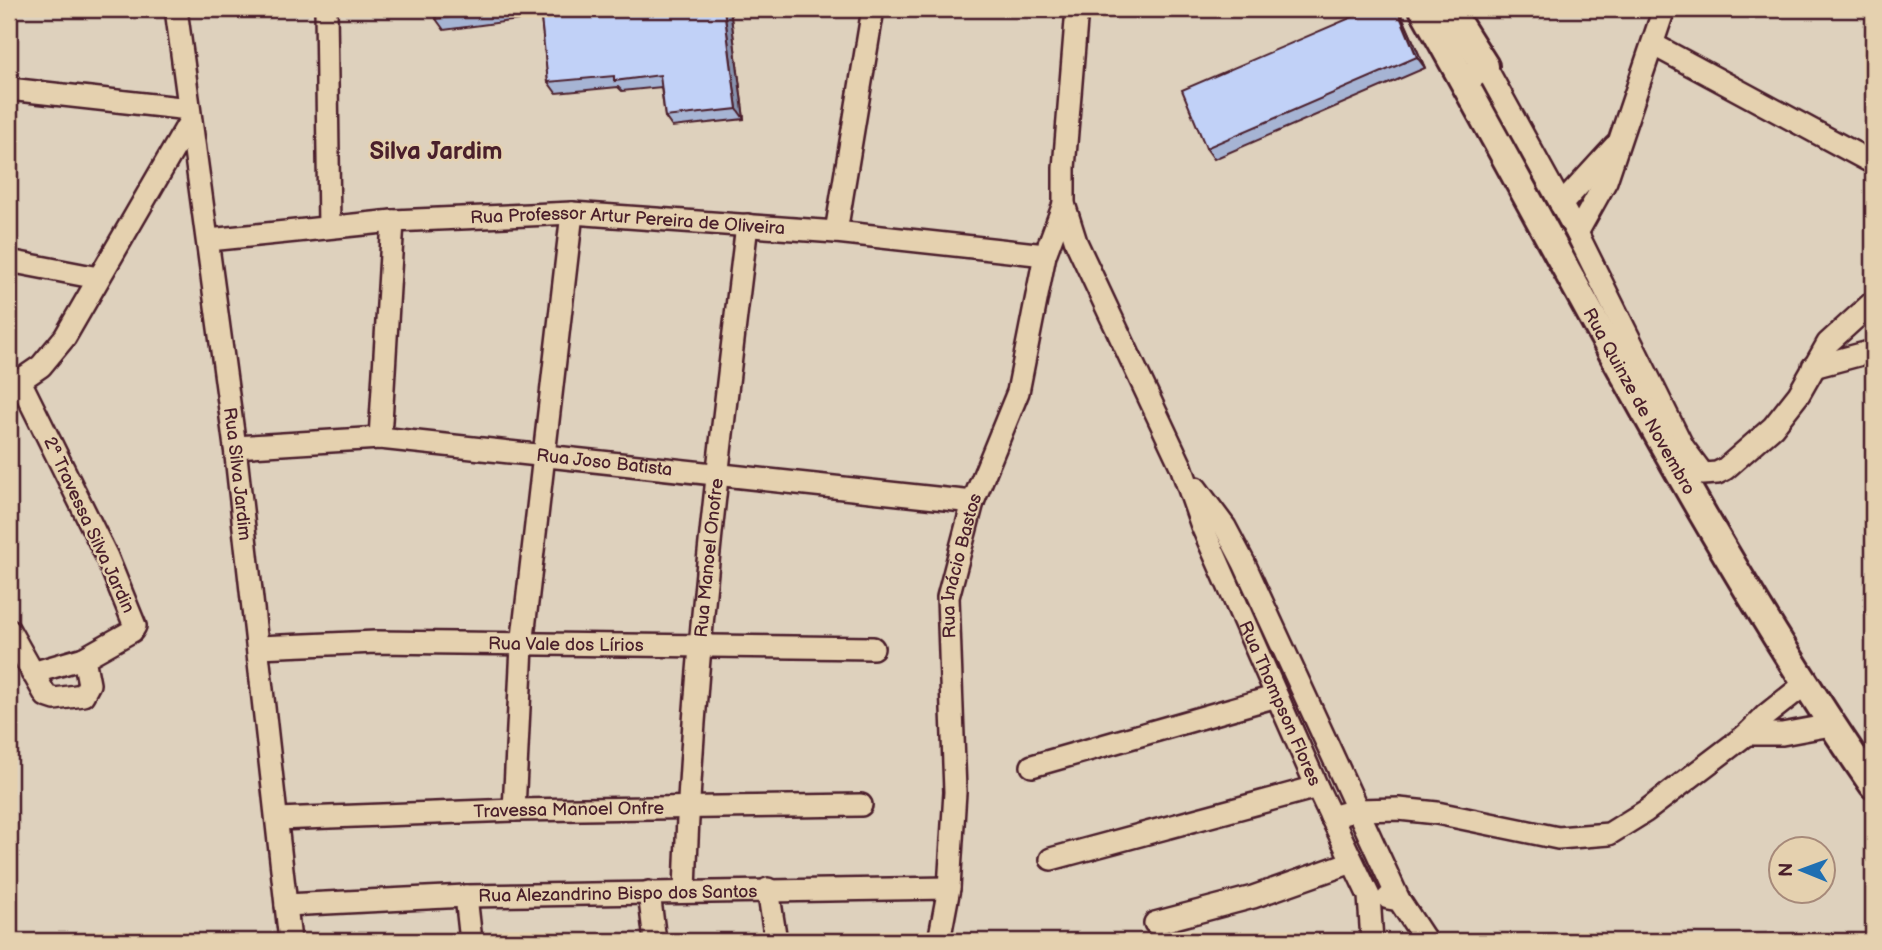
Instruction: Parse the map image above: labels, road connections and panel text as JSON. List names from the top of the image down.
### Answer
{
  "streets": {
    "main road": ["Rua Quinze de Novembro"],
    "street": [
      "Rua Professor Artur Pereira de Oliveira",
      "Rua Joso Batista",
      "Rua Silva Jardim",
      "2ª Travessa Silva Jardin",
      "Rua Manoel Onofre",
      "Rua Inácio Bastos",
      "Rua Vale dos Lírios",
      "Rua Thompson Flores",
      "Travessa Manoel Onfre",
      "Rua Alezandrino Bispo dos Santos"
    ]
  },
  "crossings": [
    ["Rua Professor Artur Pereira de Oliveira", "Rua Silva Jardim"],
    ["Rua Professor Artur Pereira de Oliveira", "Rua Manoel Onofre"],
    ["Rua Professor Artur Pereira de Oliveira", "Rua Inácio Bastos"],
    ["Rua Joso Batista", "Rua Silva Jardim"],
    ["Rua Joso Batista", "Rua Manoel Onofre"],
    ["Rua Joso Batista", "Rua Inácio Bastos"],
    ["Rua Silva Jardim", "Rua Vale dos Lírios"],
    ["Rua Silva Jardim", "Travessa Manoel Onfre"],
    ["Rua Silva Jardim", "Rua Alezandrino Bispo dos Santos"],
    ["Rua Manoel Onofre", "Rua Vale dos Lírios"],
    ["Rua Manoel Onofre", "Travessa Manoel Onfre"],
    ["Rua Manoel Onofre", "Rua Alezandrino Bispo dos Santos"],
    ["Rua Inácio Bastos", "Rua Thompson Flores"],
    ["Rua Inácio Bastos", "Rua Alezandrino Bispo dos Santos"]
  ],
  "districts": ["Silva Jardim"],
  "north": "left"
}
